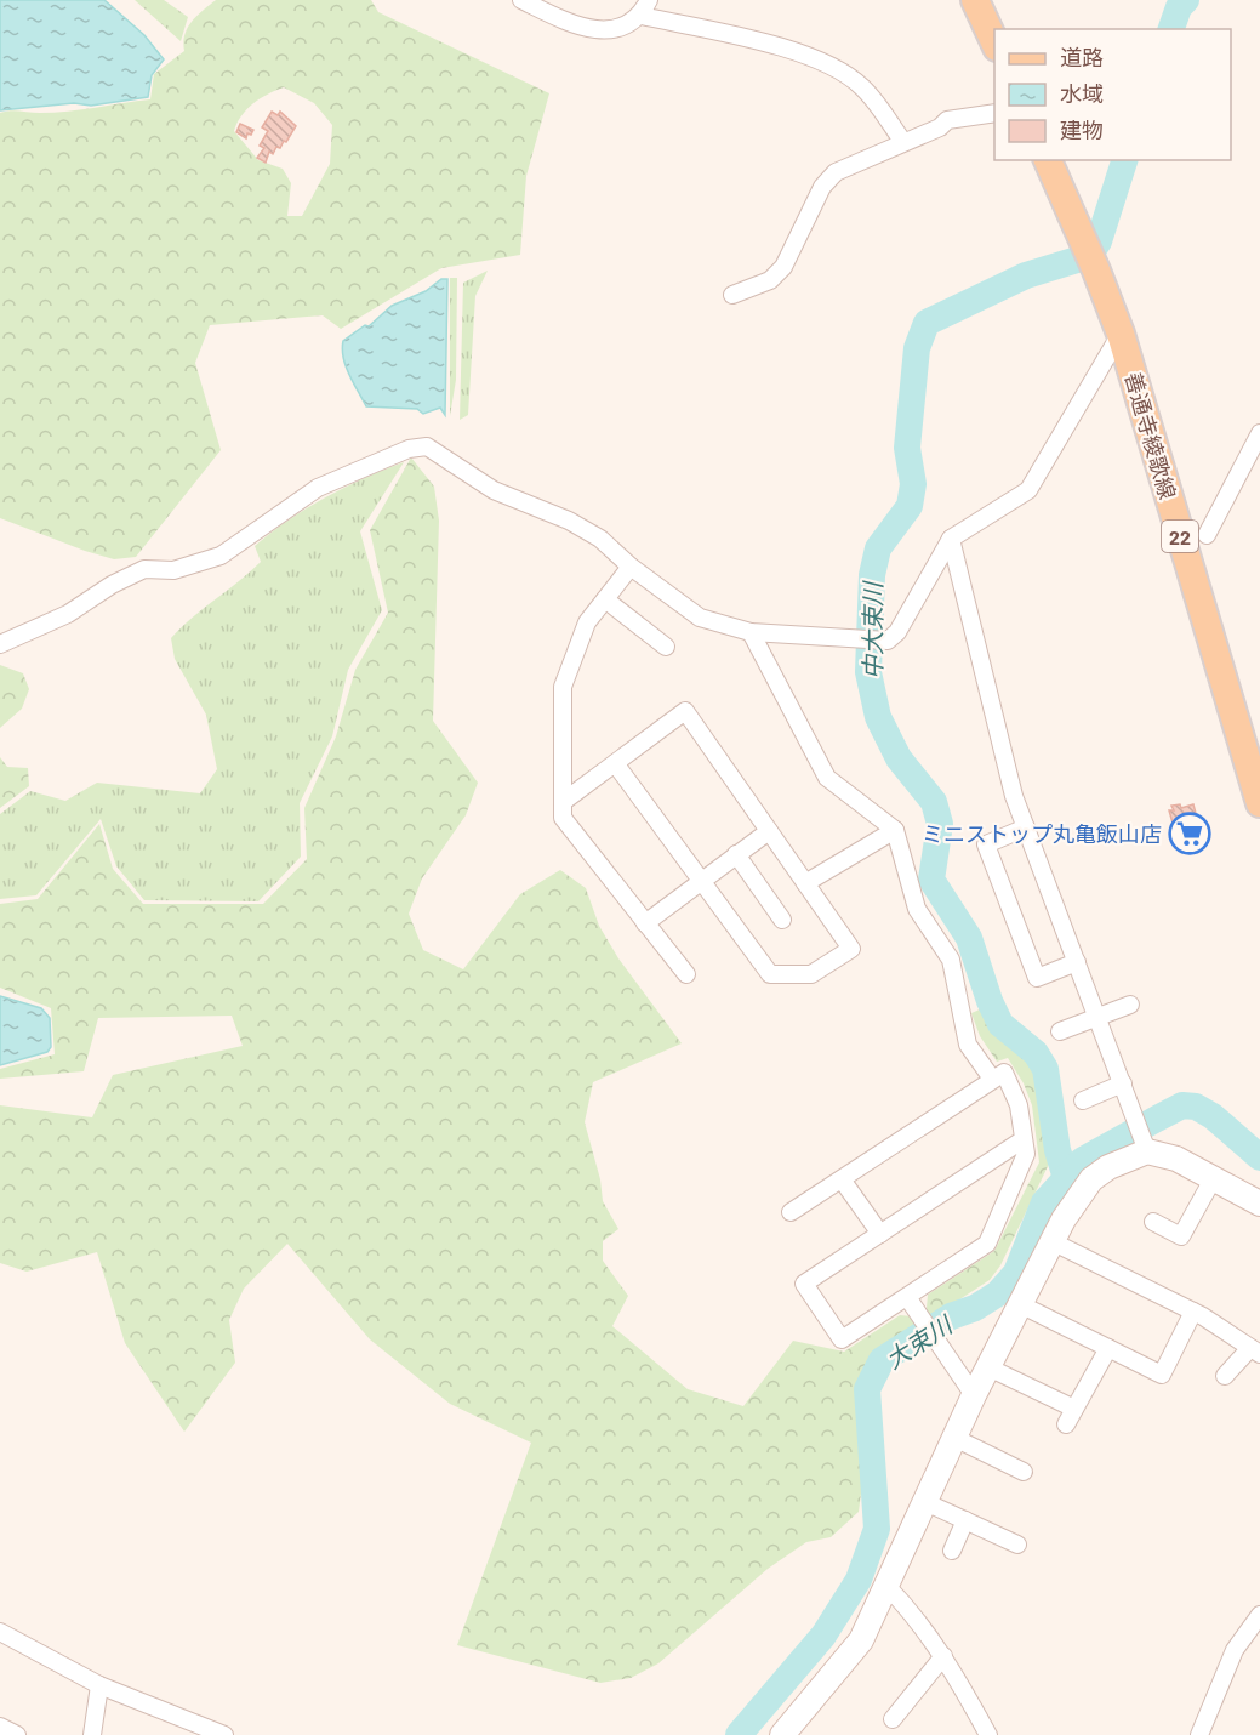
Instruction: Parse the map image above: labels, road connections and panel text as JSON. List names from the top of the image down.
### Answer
{
  "streets": {
    "main road": ["善通寺綾歌線", "22"]
  },
  "water": ["中大束川", "大束川"],
  "places": {
    "supermarket": ["ミニストップ丸亀飯山店"]
  },
  "legend": ["道路", "水域", "建物"]
}
